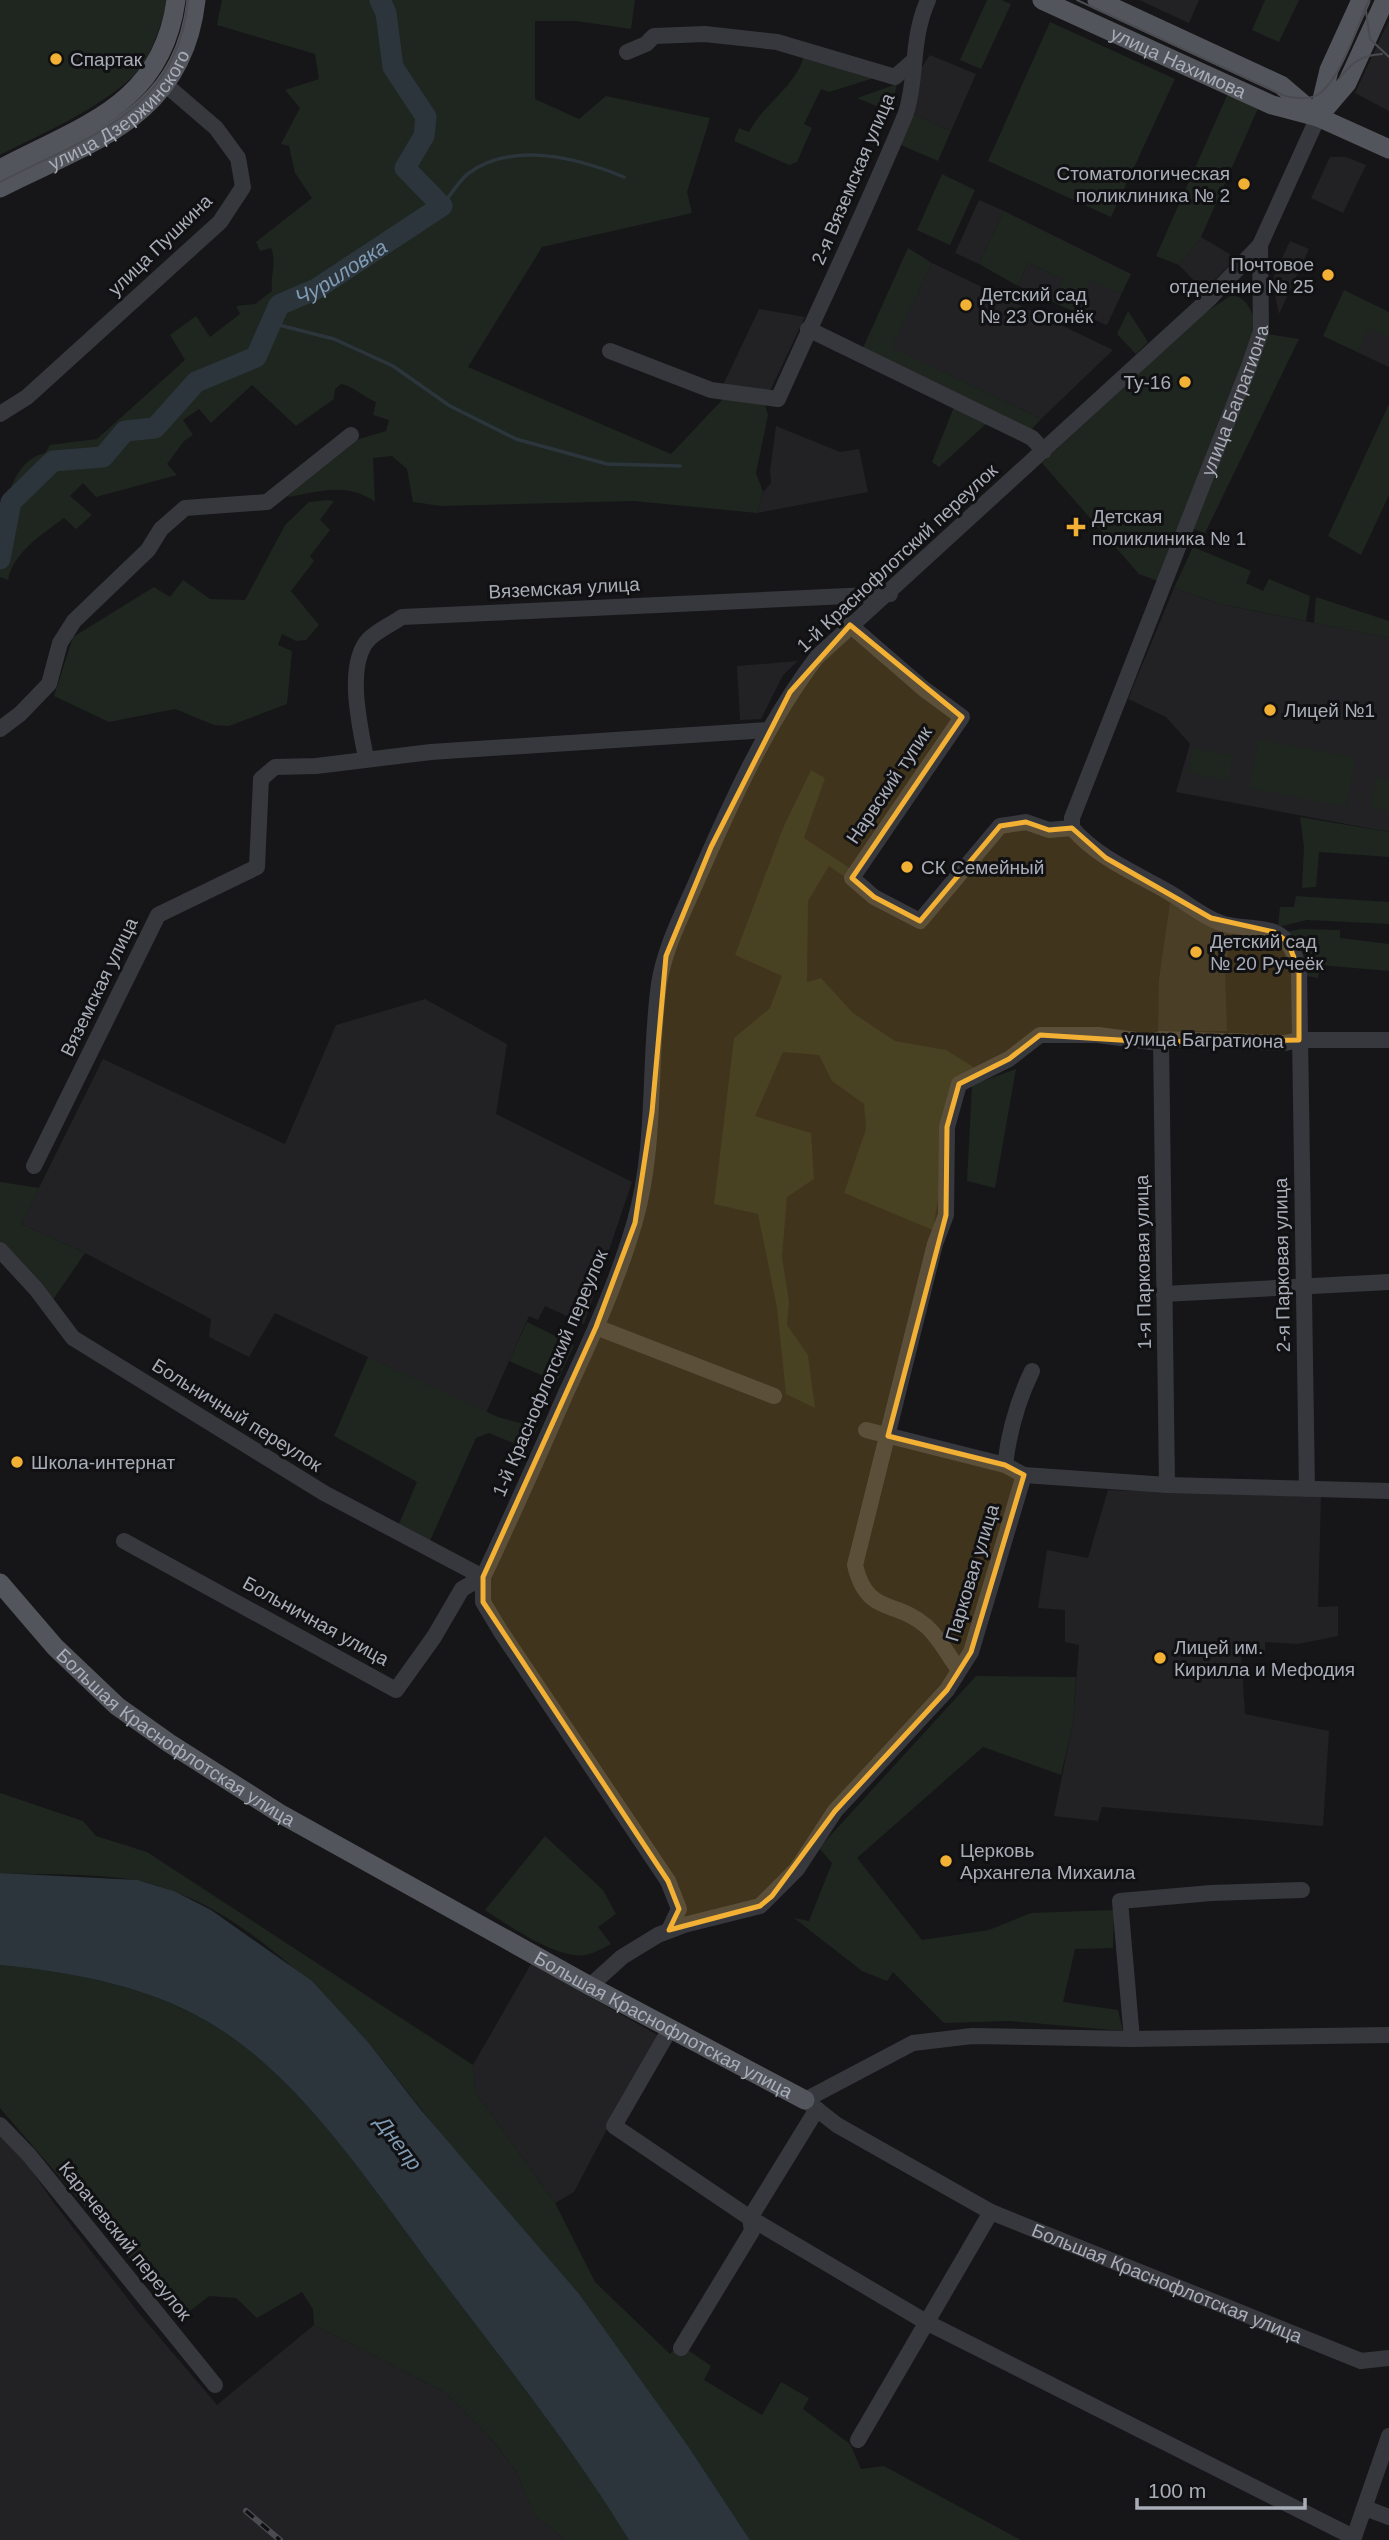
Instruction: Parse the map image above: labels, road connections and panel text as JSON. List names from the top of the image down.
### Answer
{
  "streets": {
    "main road": [
      "улица Нахимова",
      "улица Дзержинского",
      "улица Багратиона",
      "Большая Краснофлотская улица"
    ],
    "street": [
      "2-я Вяземская улица",
      "улица Пушкина",
      "1-й Краснофлотский переулок",
      "Вяземская улица",
      "Нарвский тупик",
      "1-я Парковая улица",
      "2-я Парковая улица",
      "Больничный переулок",
      "Парковая улица",
      "Больничная улица",
      "Карачевский переулок"
    ]
  },
  "crossings": [
    ["улица Нахимова", "улица Багратиона"],
    ["улица Дзержинского", "улица Пушкина"],
    ["улица Багратиона", "1-й Краснофлотский переулок"],
    ["улица Багратиона", "Нарвский тупик"],
    ["улица Багратиона", "1-я Парковая улица"],
    ["улица Багратиона", "2-я Парковая улица"],
    ["улица Багратиона", "Парковая улица"],
    ["1-й Краснофлотский переулок", "Вяземская улица"],
    ["1-й Краснофлотский переулок", "Нарвский тупик"],
    ["1-й Краснофлотский переулок", "Больничный переулок"],
    ["1-й Краснофлотский переулок", "Больничная улица"],
    ["Больничный переулок", "Больничная улица"],
    ["Парковая улица", "Большая Краснофлотская улица"]
  ],
  "water": ["Чуриловка", "Днепр"],
  "places": {
    "other": [
      "Спартак",
      "Стоматологическая поликлиника № 2",
      "Почтовое отделение № 25",
      "Детский сад № 23 Огонёк",
      "Ту-16",
      "Лицей №1",
      "СК Семейный",
      "Детский сад № 20 Ручеёк",
      "Школа-интернат",
      "Лицей им. Кирилла и Мефодия",
      "Церковь Архангела Михаила"
    ],
    "health": ["Детская поликлиника № 1"]
  },
  "scale_bar": "100 m"
}
